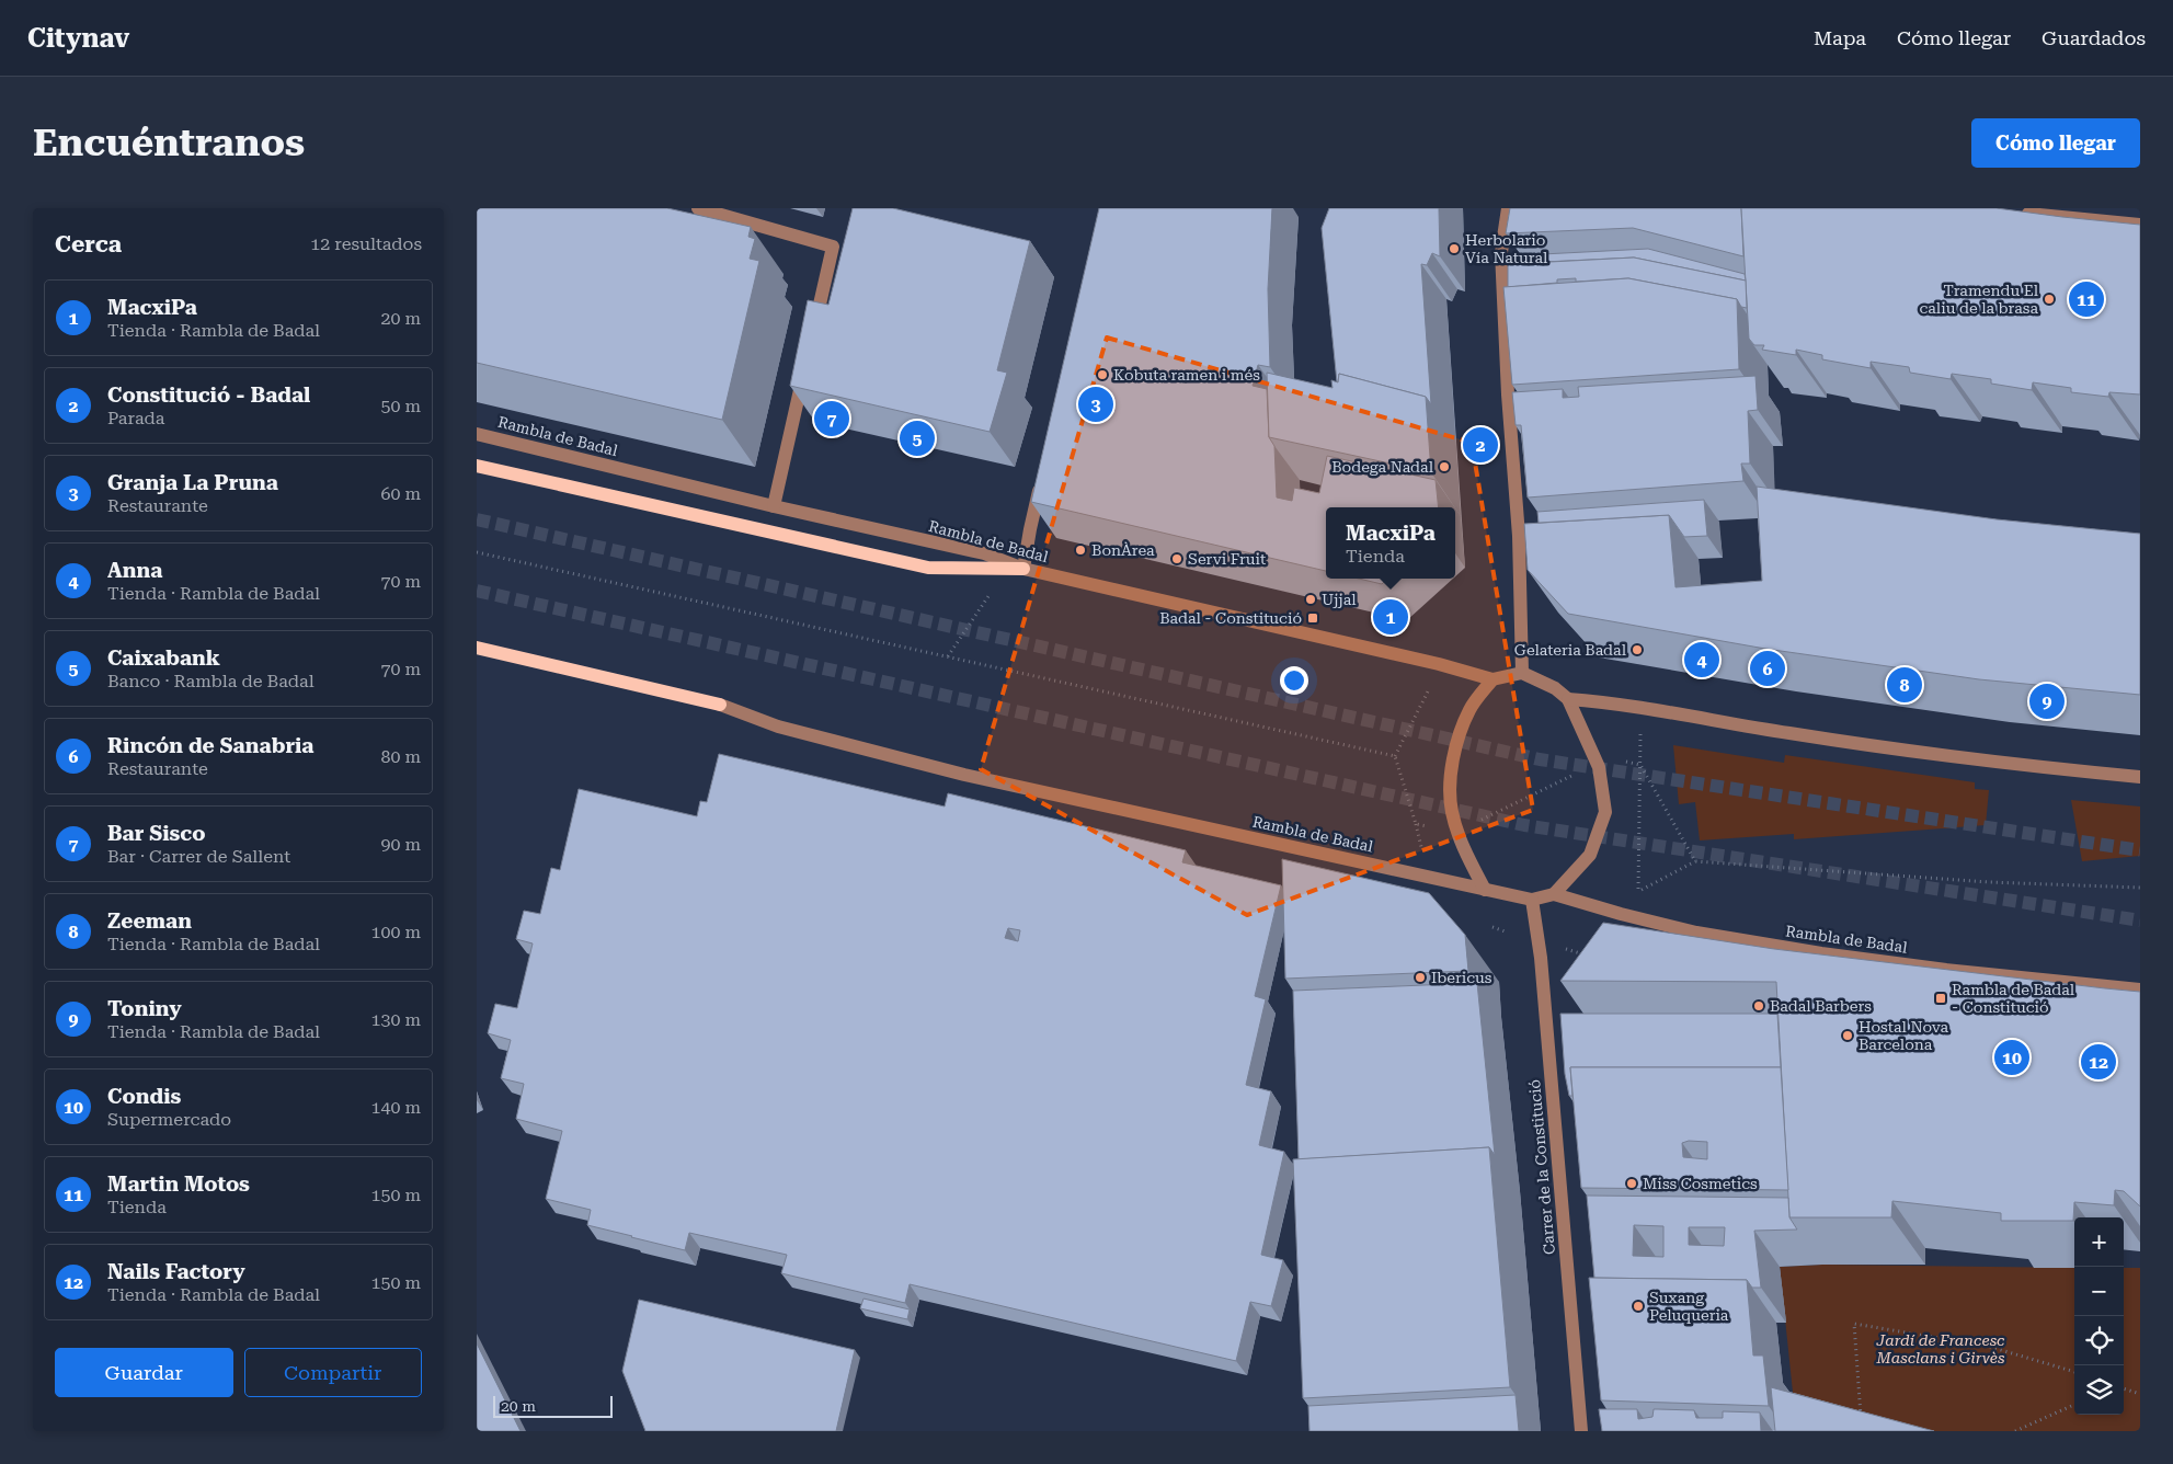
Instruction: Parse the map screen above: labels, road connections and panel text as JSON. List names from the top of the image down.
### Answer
{
  "streets": {
    "street": ["Rambla de Badal", "Carrer de la Constitució"]
  },
  "crossings": [
    ["Rambla de Badal", "Carrer de la Constitució"]
  ],
  "parks": ["Jardí de Francesc Masclans i Girvès"],
  "places": {
    "other": [
      "Herbolario Vía Natural",
      "Tramendu El caliu de la brasa",
      "Kobuta ramen i més",
      "Bodega Nadal",
      "BonÀrea",
      "Servi Fruit",
      "Ujjal",
      "Gelateria Badal",
      "Ibericus",
      "Badal Barbers",
      "Hostal Nova Barcelona",
      "Miss Cosmetics",
      "Suxang Peluqueria"
    ],
    "transit": ["Badal - Constitució", "Rambla de Badal - Constitució"]
  },
  "scale_bar": "20 m",
  "page": {
    "header": "Citynav",
    "nav": ["Mapa", "Cómo llegar", "Guardados"],
    "buttons": [
      "Cómo llegar",
      ["Guardar", "Compartir"]
    ],
    "title": "Encuéntranos",
    "heading": ["Cerca", "12 resultados"],
    "list": [
      {
        "mark": "1",
        "name": "MacxiPa",
        "note": "Tienda · Rambla de Badal",
        "value": "20 m"
      },
      {
        "mark": "2",
        "name": "Constitució - Badal",
        "note": "Parada",
        "value": "50 m"
      },
      {
        "mark": "3",
        "name": "Granja La Pruna",
        "note": "Restaurante",
        "value": "60 m"
      },
      {
        "mark": "4",
        "name": "Anna",
        "note": "Tienda · Rambla de Badal",
        "value": "70 m"
      },
      {
        "mark": "5",
        "name": "Caixabank",
        "note": "Banco · Rambla de Badal",
        "value": "70 m"
      },
      {
        "mark": "6",
        "name": "Rincón de Sanabria",
        "note": "Restaurante",
        "value": "80 m"
      },
      {
        "mark": "7",
        "name": "Bar Sisco",
        "note": "Bar · Carrer de Sallent",
        "value": "90 m"
      },
      {
        "mark": "8",
        "name": "Zeeman",
        "note": "Tienda · Rambla de Badal",
        "value": "100 m"
      },
      {
        "mark": "9",
        "name": "Toniny",
        "note": "Tienda · Rambla de Badal",
        "value": "130 m"
      },
      {
        "mark": "10",
        "name": "Condis",
        "note": "Supermercado",
        "value": "140 m"
      },
      {
        "mark": "11",
        "name": "Martin Motos",
        "note": "Tienda",
        "value": "150 m"
      },
      {
        "mark": "12",
        "name": "Nails Factory",
        "note": "Tienda · Rambla de Badal",
        "value": "150 m"
      }
    ],
    "pins": [
      "11",
      "3",
      "7",
      "5",
      "2",
      "1",
      "4",
      "6",
      "8",
      "9",
      "10",
      "12"
    ],
    "popup": ["MacxiPa", "Tienda"],
    "map_buttons": ["+", "−"],
    "scale": "20 m"
  }
}
